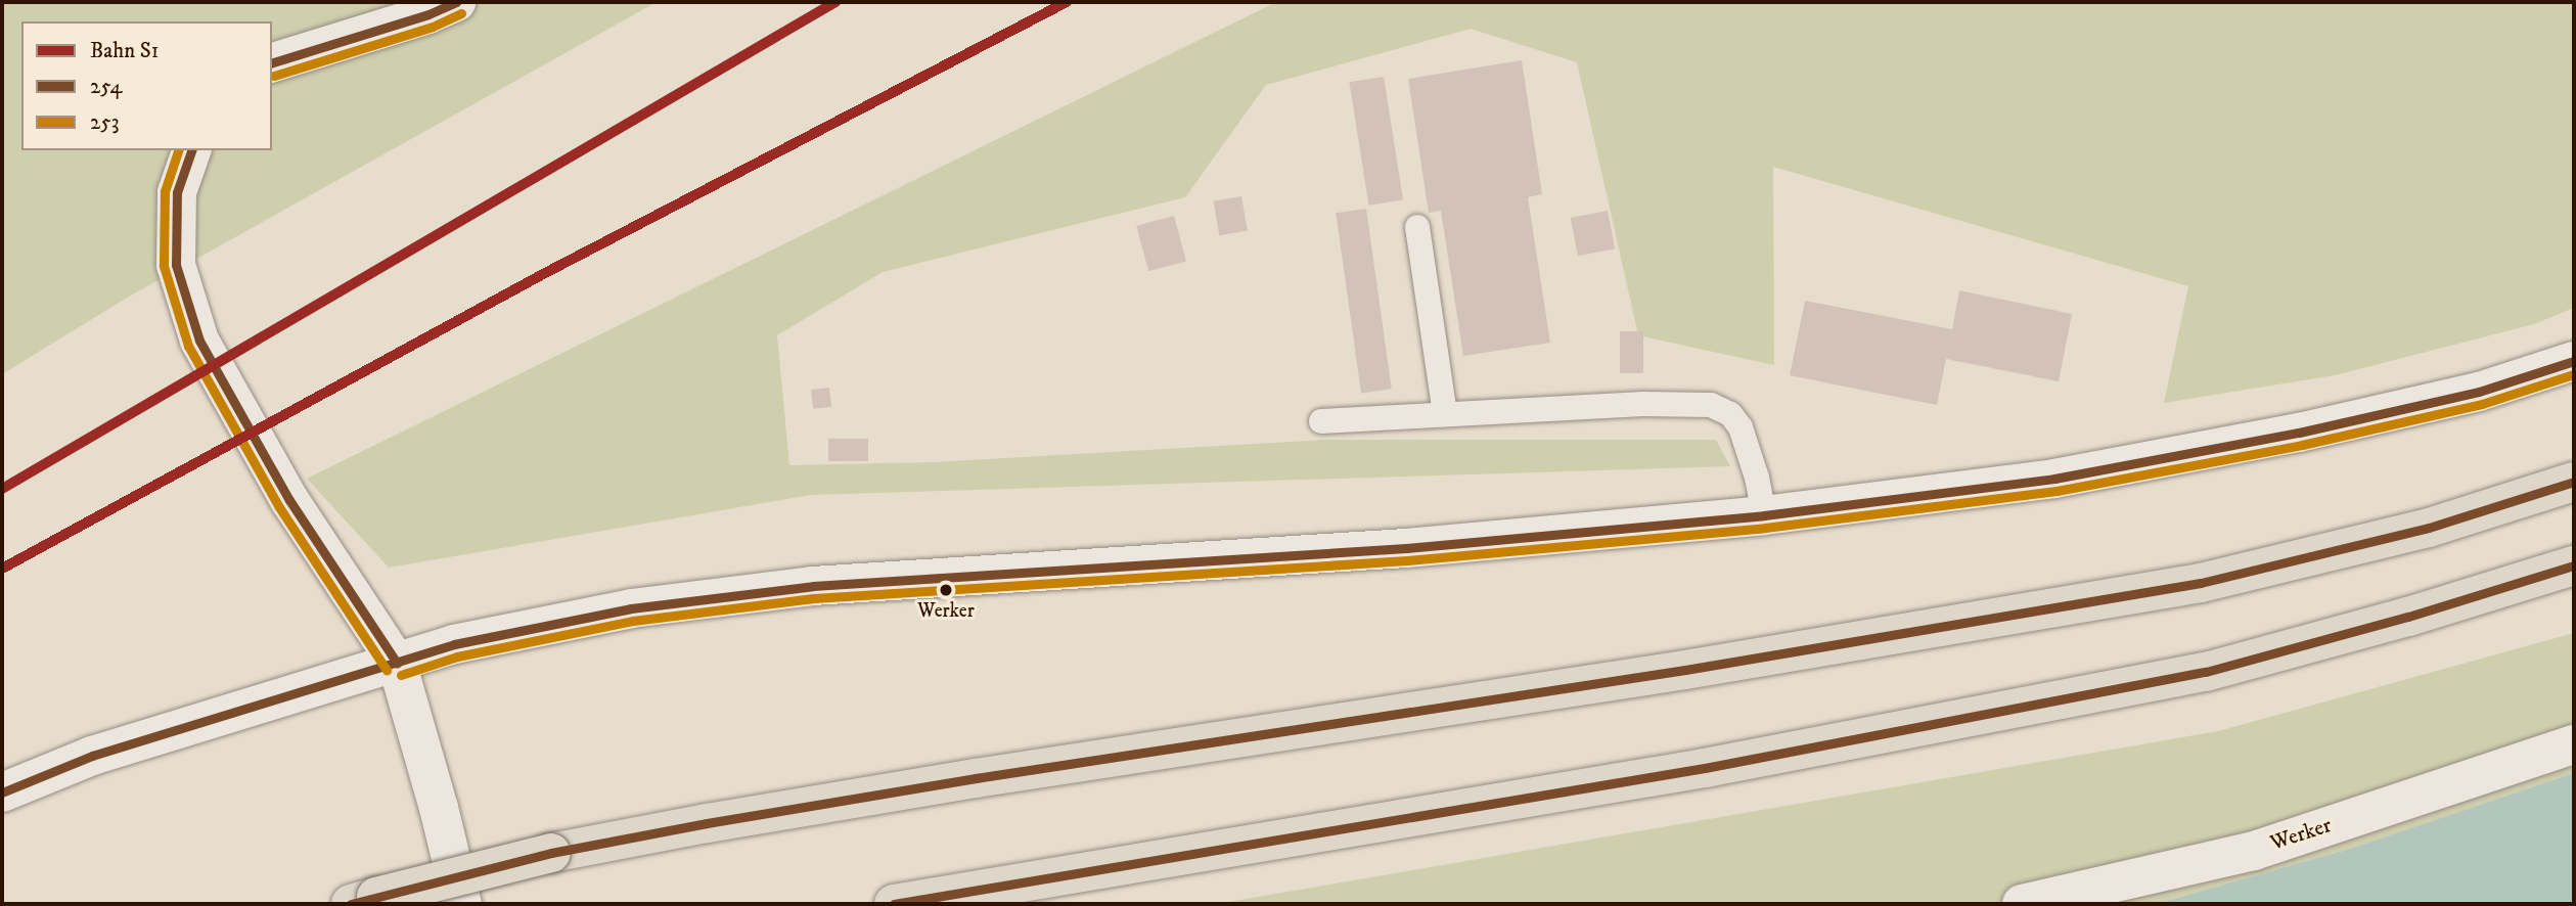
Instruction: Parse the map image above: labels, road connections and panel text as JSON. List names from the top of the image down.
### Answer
{
  "streets": {
    "main road": ["Werker"]
  },
  "places": ["Werker"],
  "lines": ["rail line S1", "transit line 254", "transit line 253"],
  "legend": ["Bahn S1", "254", "253"]
}
